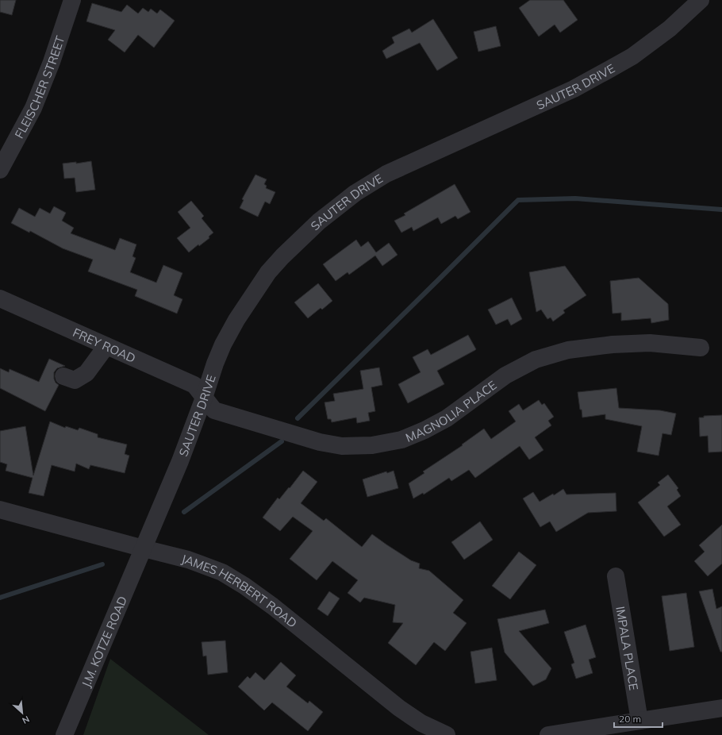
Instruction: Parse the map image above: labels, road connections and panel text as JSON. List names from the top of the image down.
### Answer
{
  "streets": {
    "street": [
      "SAUTER DRIVE",
      "FLEISCHER STREET",
      "FREY ROAD",
      "MAGNOLIA PLACE",
      "JAMES HERBERT ROAD",
      "J.M. KOTZE ROAD",
      "IMPALA PLACE"
    ]
  },
  "crossings": [
    ["SAUTER DRIVE", "FREY ROAD"],
    ["SAUTER DRIVE", "MAGNOLIA PLACE"],
    ["SAUTER DRIVE", "JAMES HERBERT ROAD"],
    ["SAUTER DRIVE", "J.M. KOTZE ROAD"],
    ["FREY ROAD", "MAGNOLIA PLACE"],
    ["JAMES HERBERT ROAD", "J.M. KOTZE ROAD"]
  ],
  "scale_bar": "20 m",
  "north": "bottom right"
}
